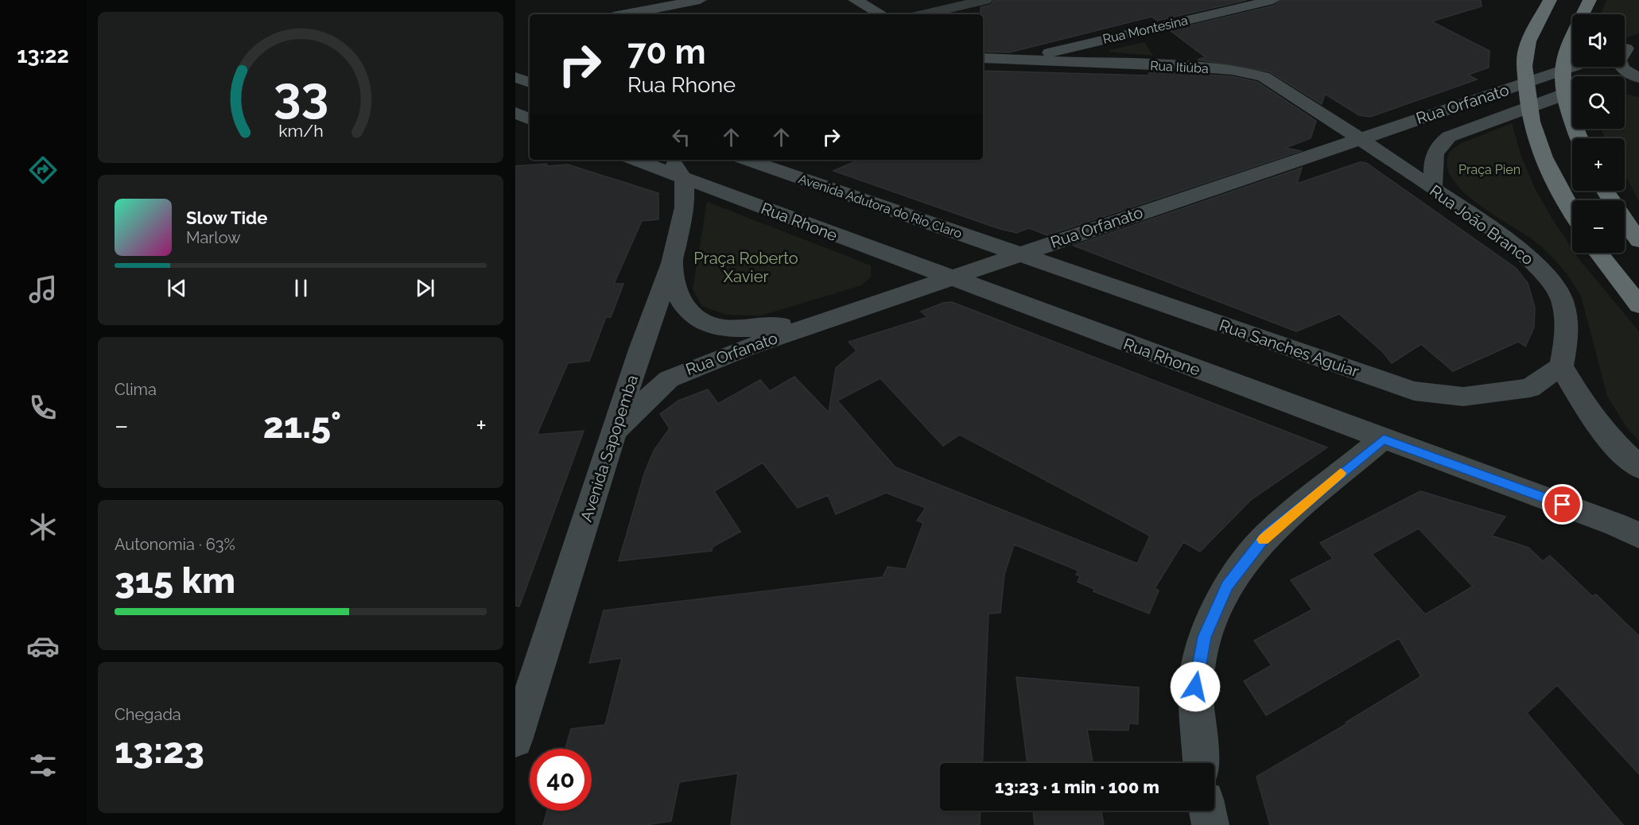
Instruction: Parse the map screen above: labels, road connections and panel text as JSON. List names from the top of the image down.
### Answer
{
  "streets": {
    "main road": [
      "Rua Montesina",
      "Rua Itiúba",
      "Rua Orfanato",
      "Avenida Adutora do Rio Claro",
      "Rua Rhone",
      "Rua João Branco",
      "Rua Sanches Aguiar",
      "Avenida Sapopemba"
    ]
  },
  "crossings": [
    ["Rua Montesina", "Rua Itiúba"],
    ["Rua Itiúba", "Rua Orfanato"],
    ["Rua Itiúba", "Rua João Branco"],
    ["Rua Orfanato", "Avenida Adutora do Rio Claro"],
    ["Rua Orfanato", "Rua Rhone"],
    ["Rua Orfanato", "Rua João Branco"],
    ["Rua Orfanato", "Rua Sanches Aguiar"],
    ["Rua Orfanato", "Avenida Sapopemba"],
    ["Avenida Adutora do Rio Claro", "Rua Sanches Aguiar"],
    ["Rua Rhone", "Avenida Sapopemba"],
    ["Rua João Branco", "Rua Sanches Aguiar"]
  ],
  "parks": ["Praça Pien", "Praça Roberto Xavier"],
  "page": {
    "tabs": "13:22",
    "map_buttons": ["+", "−"],
    "turn": ["70 m", "Rua Rhone"],
    "song": ["Slow Tide", "Marlow"],
    "tile": [
      "Clima",
      ["Autonomia · 63%", "315 km"],
      ["Chegada", "13:23"]
    ],
    "heat": ["−", "21.5°", "+"],
    "limit": "40",
    "trip": "13:23 · 1 min · 100 m",
    "gauge": ["33", "km/h"]
  }
}
